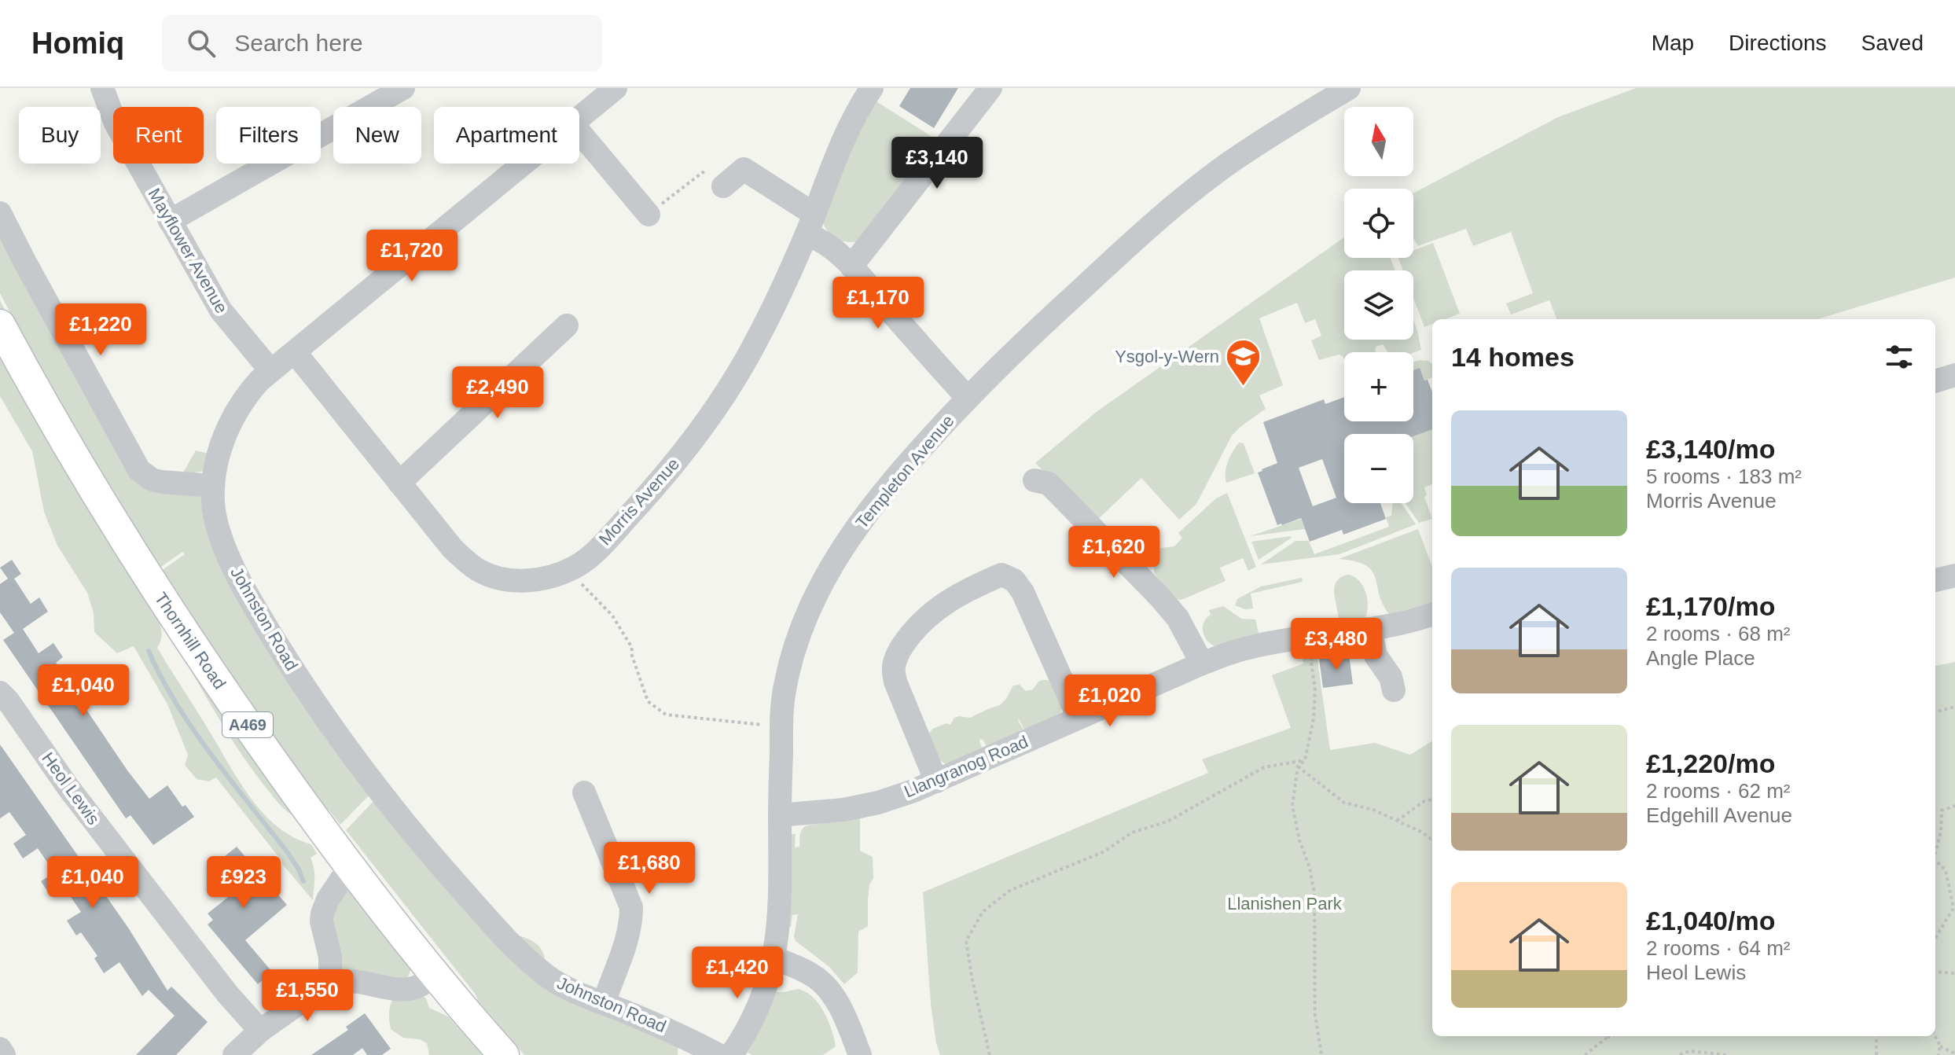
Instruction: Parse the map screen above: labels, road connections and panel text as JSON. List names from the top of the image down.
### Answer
{
  "streets": {
    "main road": ["Thornhill Road", "A469"],
    "street": [
      "Mayflower Avenue",
      "Templeton Avenue",
      "Morris Avenue",
      "Johnston Road",
      "Llangranog Road",
      "Heol Lewis"
    ]
  },
  "crossings": [
    ["Mayflower Avenue", "Johnston Road"],
    ["Templeton Avenue", "Llangranog Road"],
    ["Morris Avenue", "Johnston Road"]
  ],
  "parks": ["Llanishen Park"],
  "places": {
    "school or university": ["Ysgol-y-Wern"]
  },
  "north": "top",
  "page": {
    "header": "Homiq",
    "search": "Search here",
    "nav": ["Map", "Directions", "Saved"],
    "map_buttons": ["+", "−"],
    "chip": [
      "Buy",
      "Rent",
      "Filters",
      "New",
      "Apartment"
    ],
    "price": [
      "£3,140",
      "£1,720",
      "£1,170",
      "£1,220",
      "£2,490",
      "£1,620",
      "£3,480",
      "£1,040",
      "£1,020",
      "£1,680",
      "£1,040",
      "£923",
      "£1,420",
      "£1,550"
    ],
    "heading": "14 homes",
    "list": [
      {
        "name": "£3,140/mo",
        "note": "5 rooms · 183 m² · Morris Avenue"
      },
      {
        "name": "£1,170/mo",
        "note": "2 rooms · 68 m² · Angle Place"
      },
      {
        "name": "£1,220/mo",
        "note": "2 rooms · 62 m² · Edgehill Avenue"
      },
      {
        "name": "£1,040/mo",
        "note": "2 rooms · 64 m² · Heol Lewis"
      }
    ]
  }
}
